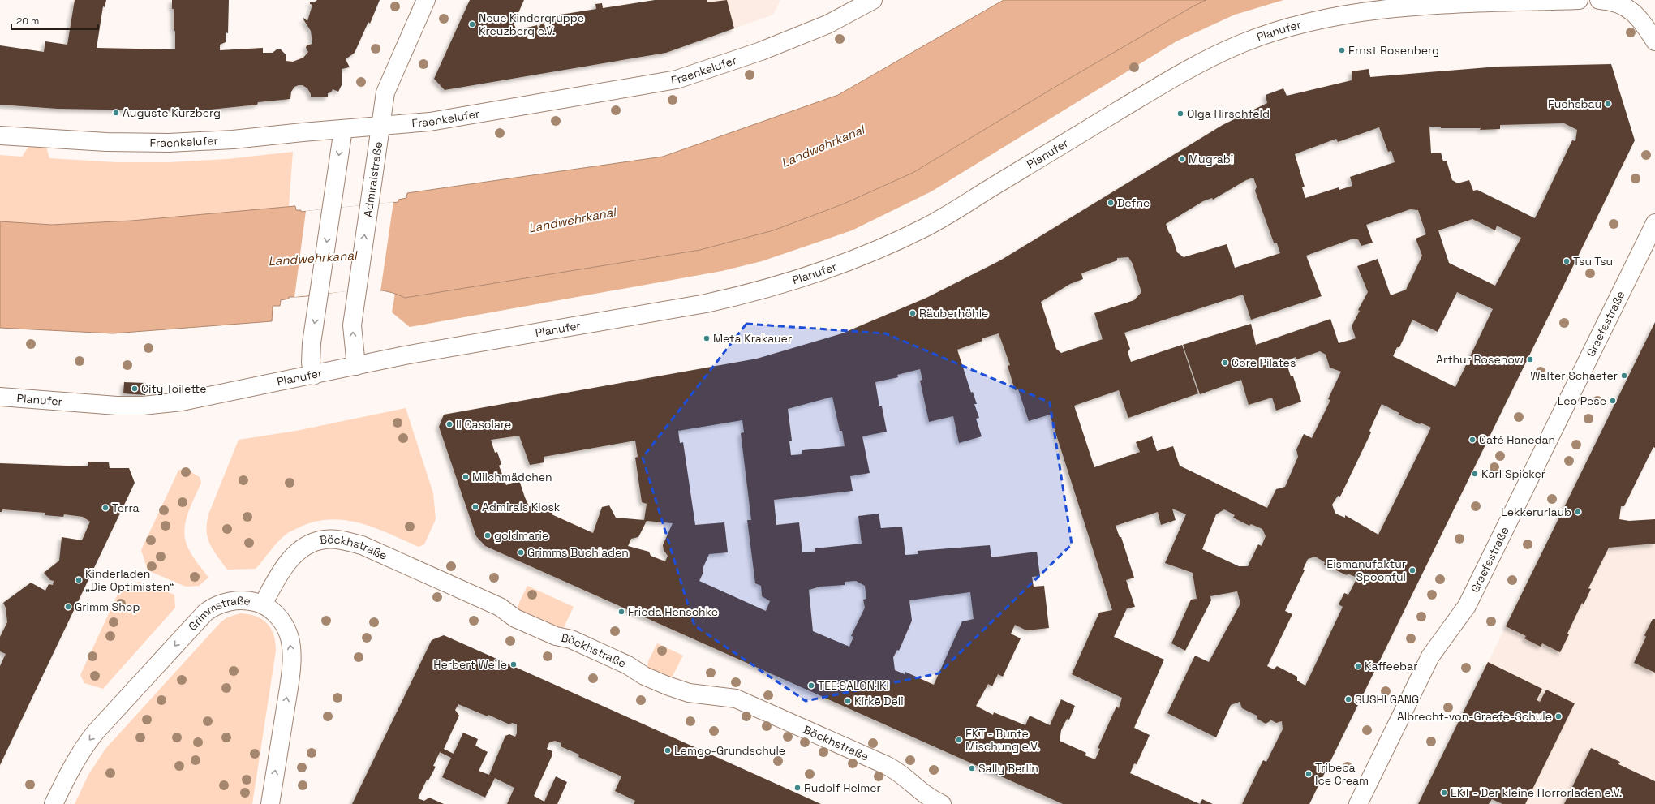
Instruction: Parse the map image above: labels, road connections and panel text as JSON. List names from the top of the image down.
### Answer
{
  "streets": {
    "street": [
      "Planufer",
      "Fraenkelufer",
      "Admiralstraße",
      "Graefestraße",
      "Böckhstraße",
      "Grimmstraße"
    ]
  },
  "crossings": [
    ["Planufer", "Admiralstraße"],
    ["Fraenkelufer", "Admiralstraße"],
    ["Böckhstraße", "Grimmstraße"]
  ],
  "water": ["Landwehrkanal"],
  "places": [
    "Neue Kindergruppe Kreuzberg e.V.",
    "Ernst Rosenberg",
    "Fuchsbau",
    "Auguste Kurzberg",
    "Olga Hirschfeld",
    "Mugrabi",
    "Defne",
    "Tsu Tsu",
    "Räuberhöhle",
    "Meta Krakauer",
    "Arthur Rosenow",
    "Core Pilates",
    "Walter Schaefer",
    "City Toilette",
    "Leo Pese",
    "Il Casolare",
    "Café Hanedan",
    "Karl Spicker",
    "Milchmädchen",
    "Admirals Kiosk",
    "Terra",
    "Lekkerurlaub",
    "goldmarie",
    "Grimms Buchladen",
    "Eismanufaktur Spoonful",
    "Kinderladen „Die Optimisten“",
    "Grimm Shop",
    "Frieda Henschke",
    "Herbert Weile",
    "Kaffeebar",
    "TEE·SALON·IKI",
    "SUSHI GANG",
    "Kírkē Deli",
    "Albrecht-von-Graefe-Schule",
    "EKT - Bunte Mischung e.V.",
    "Lemgo-Grundschule",
    "Sally Berlin",
    "Tribeca Ice Cream",
    "Rudolf Helmer",
    "EKT - Der kleine Horrorladen e.V."
  ],
  "scale_bar": "20 m"
}
